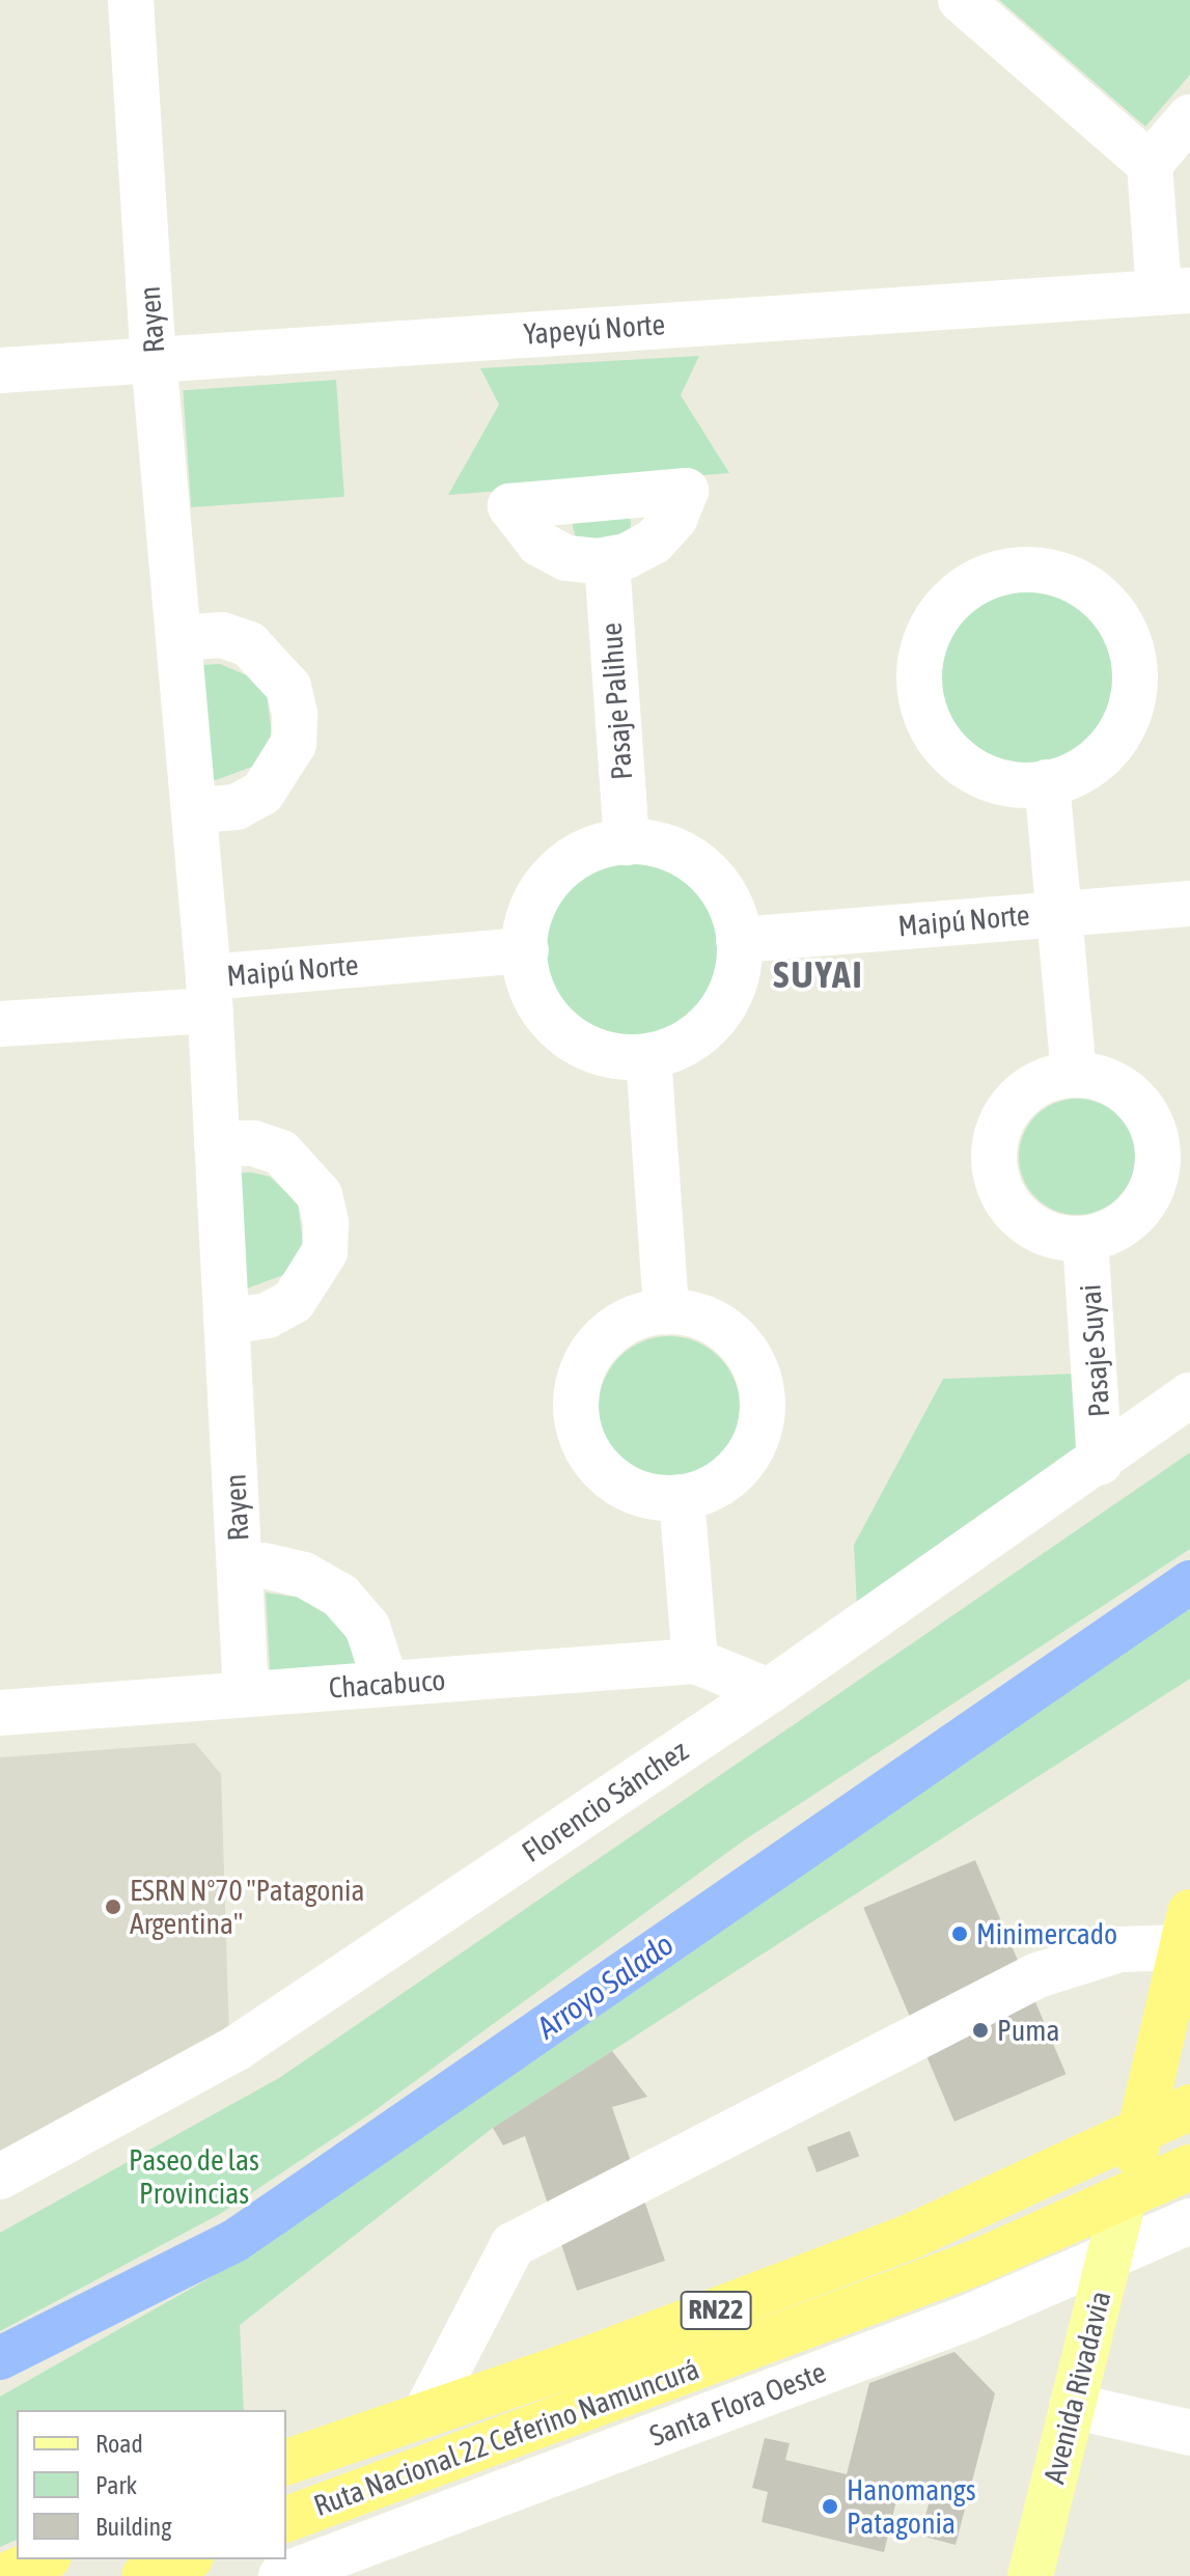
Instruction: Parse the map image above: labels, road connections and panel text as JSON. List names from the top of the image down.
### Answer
{
  "streets": {
    "highway": ["RN22", "Ruta Nacional 22 Ceferino Namuncurá"],
    "main road": ["Avenida Rivadavia"],
    "street": [
      "Rayen",
      "Yapeyú Norte",
      "Pasaje Palihue",
      "Maipú Norte",
      "Pasaje Suyai",
      "Chacabuco",
      "Florencio Sánchez",
      "Santa Flora Oeste"
    ]
  },
  "crossings": [
    ["Rayen", "Yapeyú Norte"],
    ["Rayen", "Maipú Norte"],
    ["Rayen", "Chacabuco"],
    ["Pasaje Palihue", "Maipú Norte"],
    ["Pasaje Suyai", "Florencio Sánchez"],
    ["Chacabuco", "Florencio Sánchez"],
    ["Avenida Rivadavia", "Santa Flora Oeste"],
    ["Avenida Rivadavia", "Ruta Nacional 22 Ceferino Namuncurá"]
  ],
  "districts": ["SUYAI"],
  "water": ["Arroyo Salado"],
  "parks": ["Paseo de las Provincias"],
  "places": [
    "ESRN N°70 \"Patagonia Argentina\"",
    "Minimercado",
    "Puma",
    "Hanomangs Patagonia"
  ],
  "legend": ["Road", "Park", "Building"]
}
